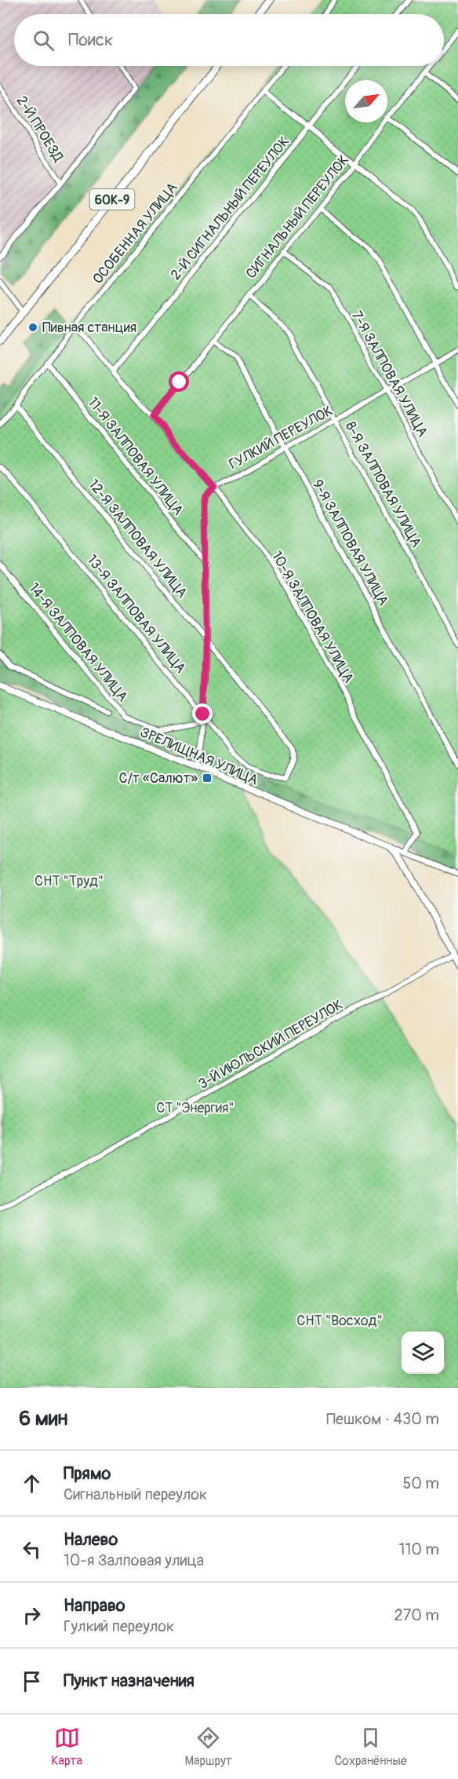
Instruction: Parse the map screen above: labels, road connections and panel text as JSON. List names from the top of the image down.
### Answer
{
  "streets": {
    "main road": ["60К-9"],
    "street": [
      "2-Й ПРОЕЗД",
      "2-Й СИГНАЛЬНЫЙ ПЕРЕУЛОК",
      "СИГНАЛЬНЫЙ ПЕРЕУЛОК",
      "ОСОБЕННАЯ УЛИЦА",
      "7-Я ЗАЛПОВАЯ УЛИЦА",
      "ГУЛКИЙ ПЕРЕУЛОК",
      "11-Я ЗАЛПОВАЯ УЛИЦА",
      "8-Я ЗАЛПОВАЯ УЛИЦА",
      "12-Я ЗАЛПОВАЯ УЛИЦА",
      "9-Я ЗАЛПОВАЯ УЛИЦА",
      "13-Я ЗАЛПОВАЯ УЛИЦА",
      "10-Я ЗАЛПОВАЯ УЛИЦА",
      "14-Я ЗАЛПОВАЯ УЛИЦА",
      "ЗРЕЛИЩНАЯ УЛИЦА",
      "3-Й ИЮЛЬСКИЙ ПЕРЕУЛОК"
    ]
  },
  "crossings": [
    ["2-Й СИГНАЛЬНЫЙ ПЕРЕУЛОК", "10-Я ЗАЛПОВАЯ УЛИЦА"],
    ["СИГНАЛЬНЫЙ ПЕРЕУЛОК", "7-Я ЗАЛПОВАЯ УЛИЦА"],
    ["СИГНАЛЬНЫЙ ПЕРЕУЛОК", "8-Я ЗАЛПОВАЯ УЛИЦА"],
    ["СИГНАЛЬНЫЙ ПЕРЕУЛОК", "9-Я ЗАЛПОВАЯ УЛИЦА"],
    ["СИГНАЛЬНЫЙ ПЕРЕУЛОК", "10-Я ЗАЛПОВАЯ УЛИЦА"],
    ["ОСОБЕННАЯ УЛИЦА", "11-Я ЗАЛПОВАЯ УЛИЦА"],
    ["ОСОБЕННАЯ УЛИЦА", "12-Я ЗАЛПОВАЯ УЛИЦА"],
    ["ОСОБЕННАЯ УЛИЦА", "10-Я ЗАЛПОВАЯ УЛИЦА"],
    ["7-Я ЗАЛПОВАЯ УЛИЦА", "ГУЛКИЙ ПЕРЕУЛОК"],
    ["ГУЛКИЙ ПЕРЕУЛОК", "8-Я ЗАЛПОВАЯ УЛИЦА"],
    ["ГУЛКИЙ ПЕРЕУЛОК", "9-Я ЗАЛПОВАЯ УЛИЦА"],
    ["ГУЛКИЙ ПЕРЕУЛОК", "10-Я ЗАЛПОВАЯ УЛИЦА"],
    ["12-Я ЗАЛПОВАЯ УЛИЦА", "13-Я ЗАЛПОВАЯ УЛИЦА"],
    ["10-Я ЗАЛПОВАЯ УЛИЦА", "ЗРЕЛИЩНАЯ УЛИЦА"],
    ["ЗРЕЛИЩНАЯ УЛИЦА", "3-Й ИЮЛЬСКИЙ ПЕРЕУЛОК"]
  ],
  "parks": ["СНТ \"Труд\"", "СТ \"Энергия\"", "СНТ \"Восход\""],
  "places": {
    "other": ["Пивная станция"],
    "transit": ["С/т «Салют»"]
  },
  "north": "top right",
  "page": {
    "search": "Поиск",
    "heading": ["6 мин", "Пешком · 430 m"],
    "list": [
      ["Прямо", "Сигнальный переулок", "50 m"],
      ["Налево", "10-я Залповая улица", "110 m"],
      ["Направо", "Гулкий переулок", "270 m"],
      "Пункт назначения"
    ],
    "nav": ["Карта", "Маршрут", "Сохранённые"]
  }
}
